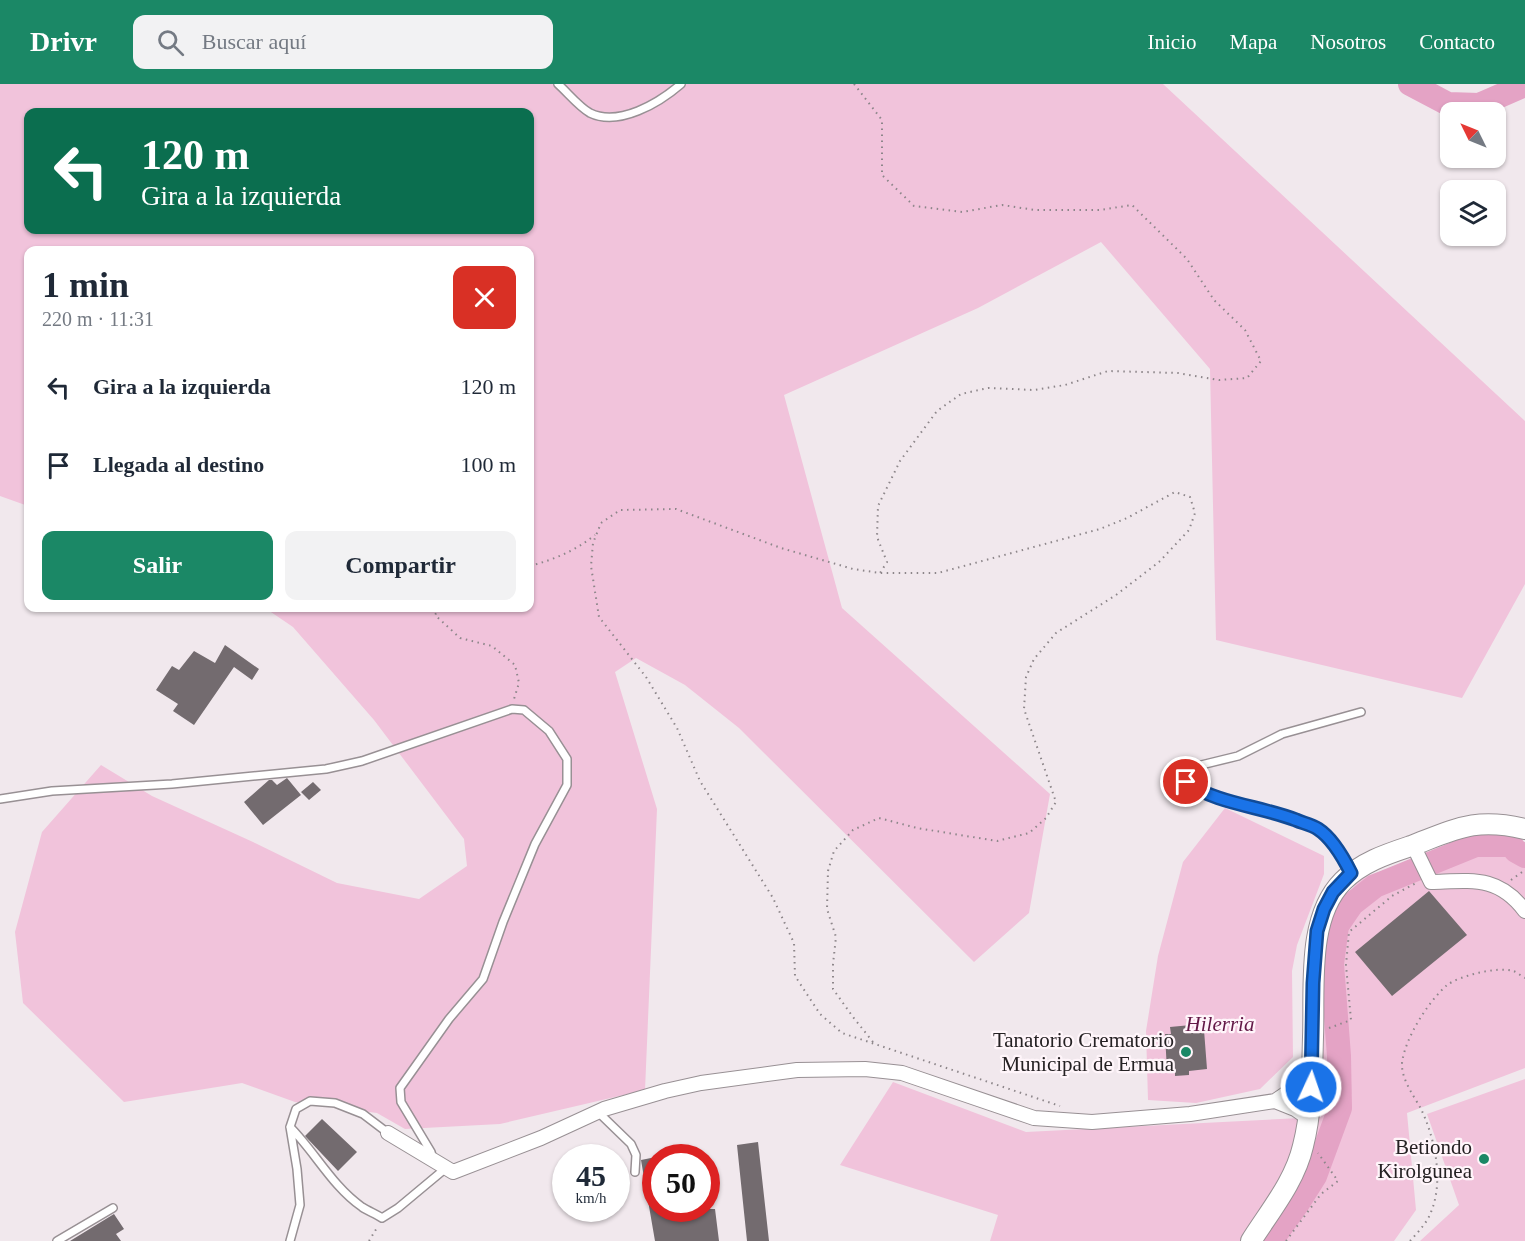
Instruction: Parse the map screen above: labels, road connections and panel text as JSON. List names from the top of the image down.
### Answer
{
  "parks": ["Hilerria"],
  "places": ["Tanatorio Crematorio Municipal de Ermua", "Betiondo Kirolgunea"],
  "north": "top left",
  "page": {
    "header": "Drivr",
    "search": "Buscar aquí",
    "nav": [
      "Inicio",
      "Mapa",
      "Nosotros",
      "Contacto"
    ],
    "turn": ["120 m", "Gira a la izquierda"],
    "heading": ["1 min", "220 m · 11:31"],
    "list": [
      {
        "name": "Gira a la izquierda",
        "value": "120 m"
      },
      {
        "name": "Llegada al destino",
        "value": "100 m"
      }
    ],
    "buttons": ["Salir", "Compartir"],
    "speed": "45 km/h",
    "limit": "50"
  }
}
